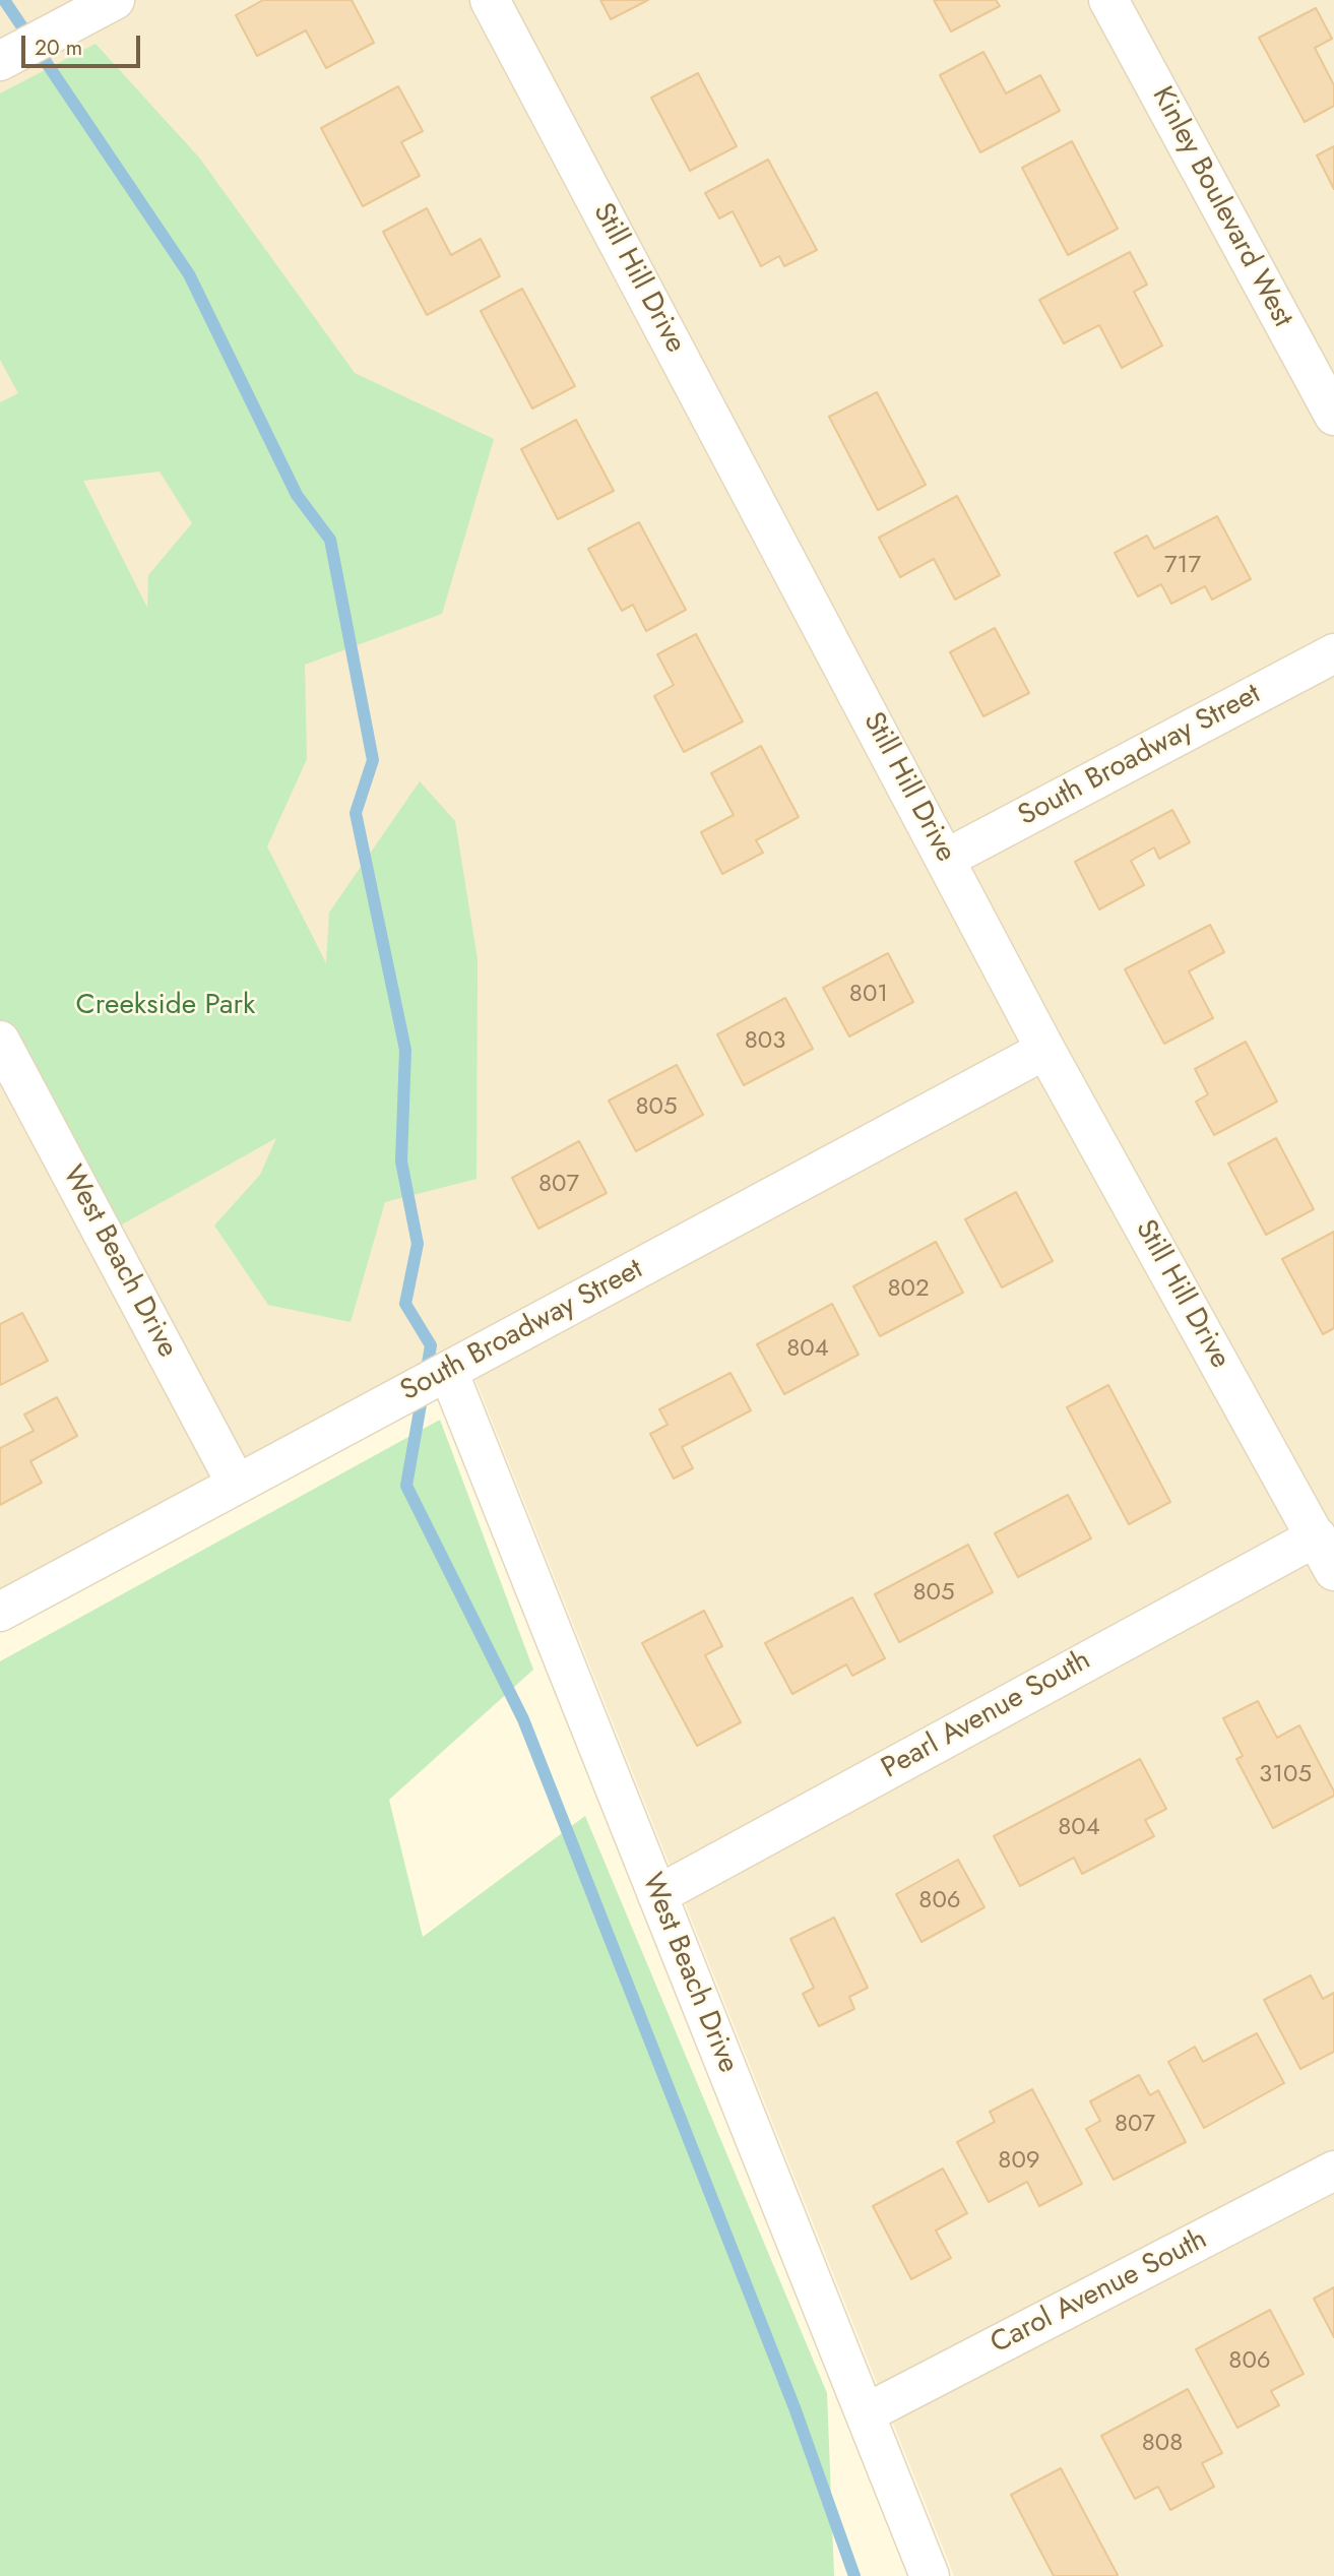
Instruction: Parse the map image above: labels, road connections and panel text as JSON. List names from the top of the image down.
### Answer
{
  "streets": {
    "street": [
      "Kinley Boulevard West",
      "Still Hill Drive",
      "South Broadway Street",
      "West Beach Drive",
      "Pearl Avenue South",
      "Carol Avenue South"
    ]
  },
  "crossings": [
    ["Still Hill Drive", "South Broadway Street"],
    ["Still Hill Drive", "Pearl Avenue South"],
    ["South Broadway Street", "West Beach Drive"],
    ["West Beach Drive", "Pearl Avenue South"],
    ["West Beach Drive", "Carol Avenue South"]
  ],
  "parks": ["Creekside Park"],
  "house_numbers": [
    "717",
    "801",
    "803",
    "805",
    "807",
    "802",
    "804",
    "805",
    "3105",
    "804",
    "806",
    "807",
    "809",
    "806",
    "808"
  ],
  "scale_bar": "20 m"
}
